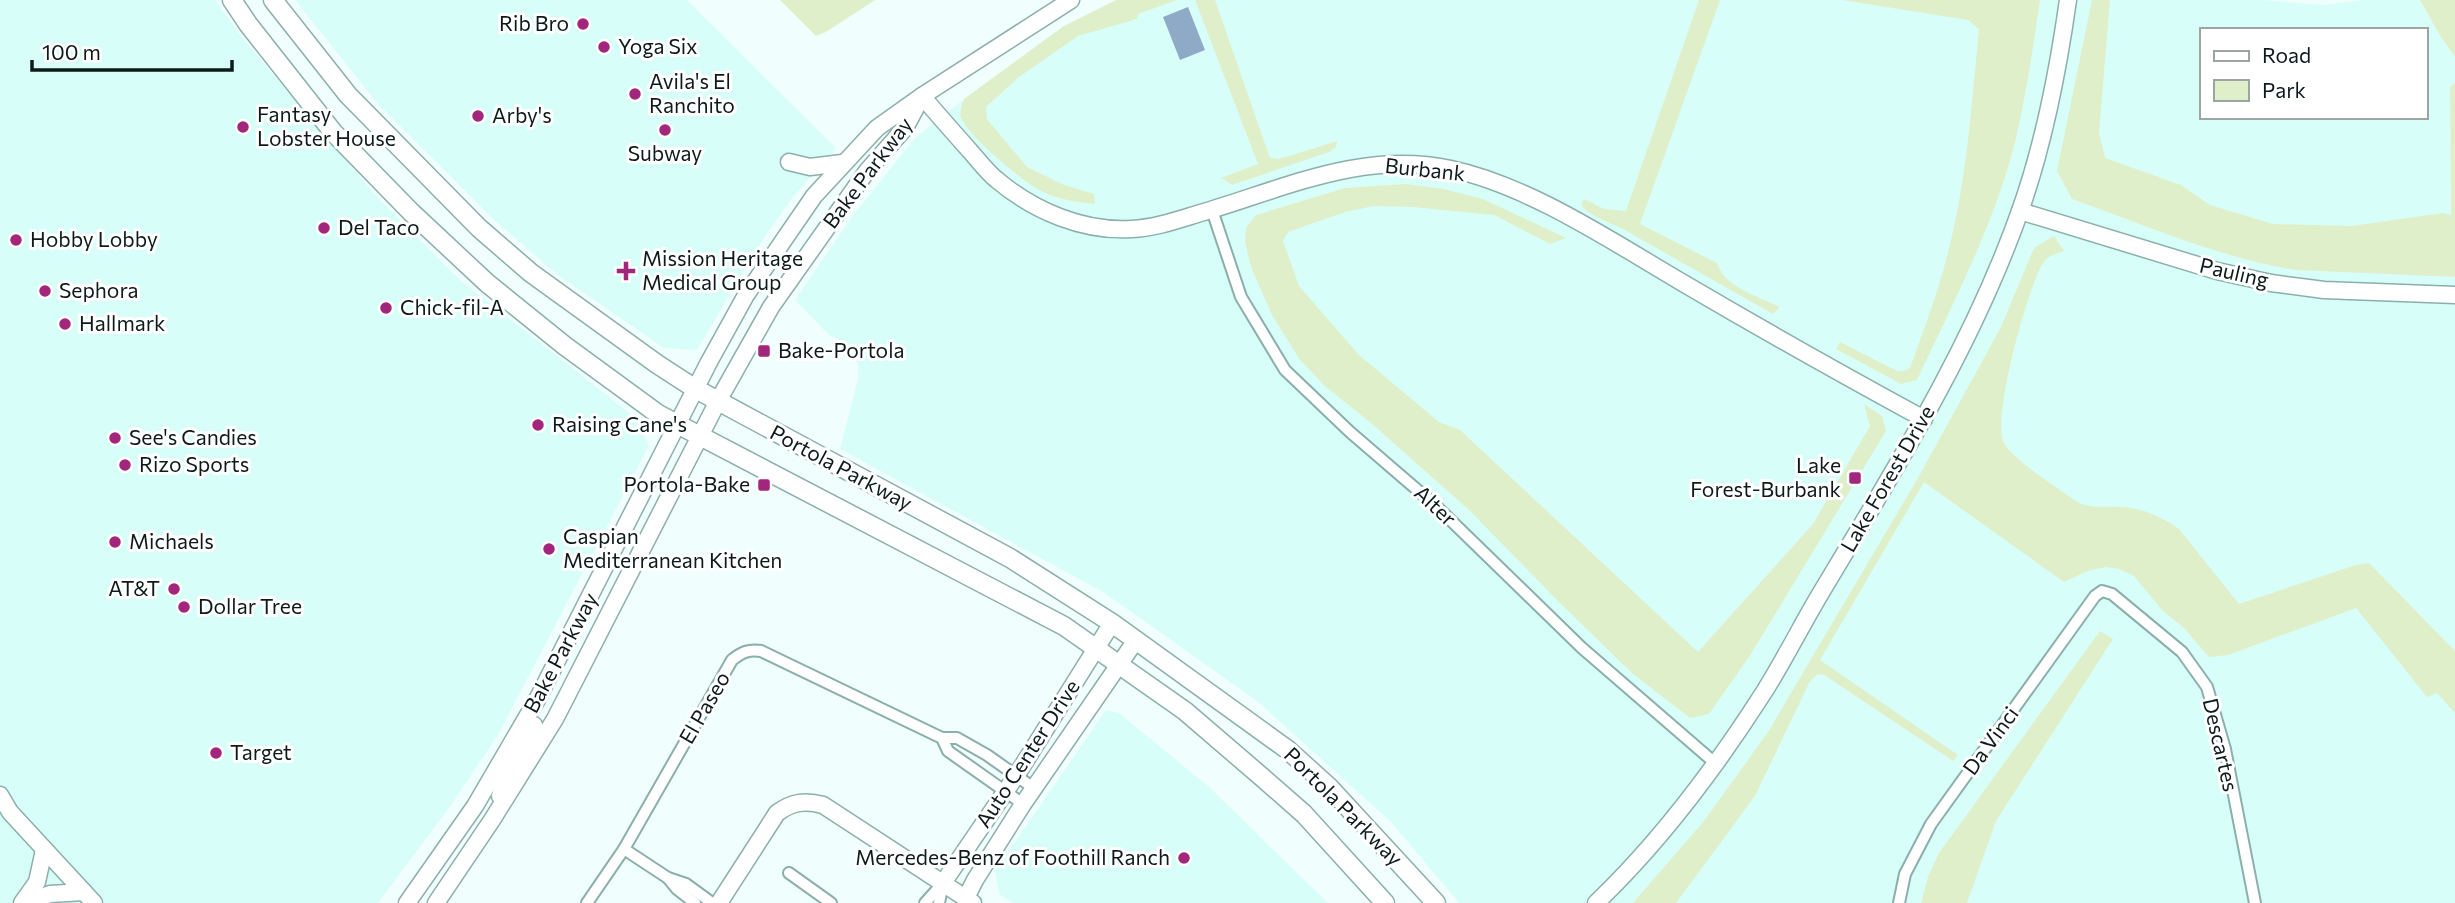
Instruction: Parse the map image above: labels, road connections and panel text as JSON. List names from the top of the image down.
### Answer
{
  "streets": {
    "main road": [
      "Burbank",
      "Bake Parkway",
      "Pauling",
      "Portola Parkway",
      "Lake Forest Drive",
      "Auto Center Drive"
    ],
    "street": [
      "Alter",
      "El Paseo",
      "Da Vinci",
      "Descartes"
    ]
  },
  "crossings": [
    ["Burbank", "Bake Parkway"],
    ["Burbank", "Lake Forest Drive"],
    ["Burbank", "Alter"],
    ["Bake Parkway", "Portola Parkway"],
    ["Pauling", "Lake Forest Drive"],
    ["Portola Parkway", "Auto Center Drive"],
    ["Lake Forest Drive", "Alter"],
    ["El Paseo", "Auto Center Drive"],
    ["Da Vinci", "Descartes"]
  ],
  "places": {
    "other": [
      "Rib Bro",
      "Yoga Six",
      "Avila's El Ranchito",
      "Arby's",
      "Fantasy Lobster House",
      "Subway",
      "Del Taco",
      "Hobby Lobby",
      "Sephora",
      "Chick-fil-A",
      "Hallmark",
      "Raising Cane's",
      "See's Candies",
      "Rizo Sports",
      "Michaels",
      "Caspian Mediterranean Kitchen",
      "AT&T",
      "Dollar Tree",
      "Target",
      "Mercedes-Benz of Foothill Ranch"
    ],
    "health": ["Mission Heritage Medical Group"],
    "transit": ["Bake-Portola", "Lake Forest-Burbank", "Portola-Bake"]
  },
  "legend": ["Road", "Park"],
  "scale_bar": "100 m"
}
